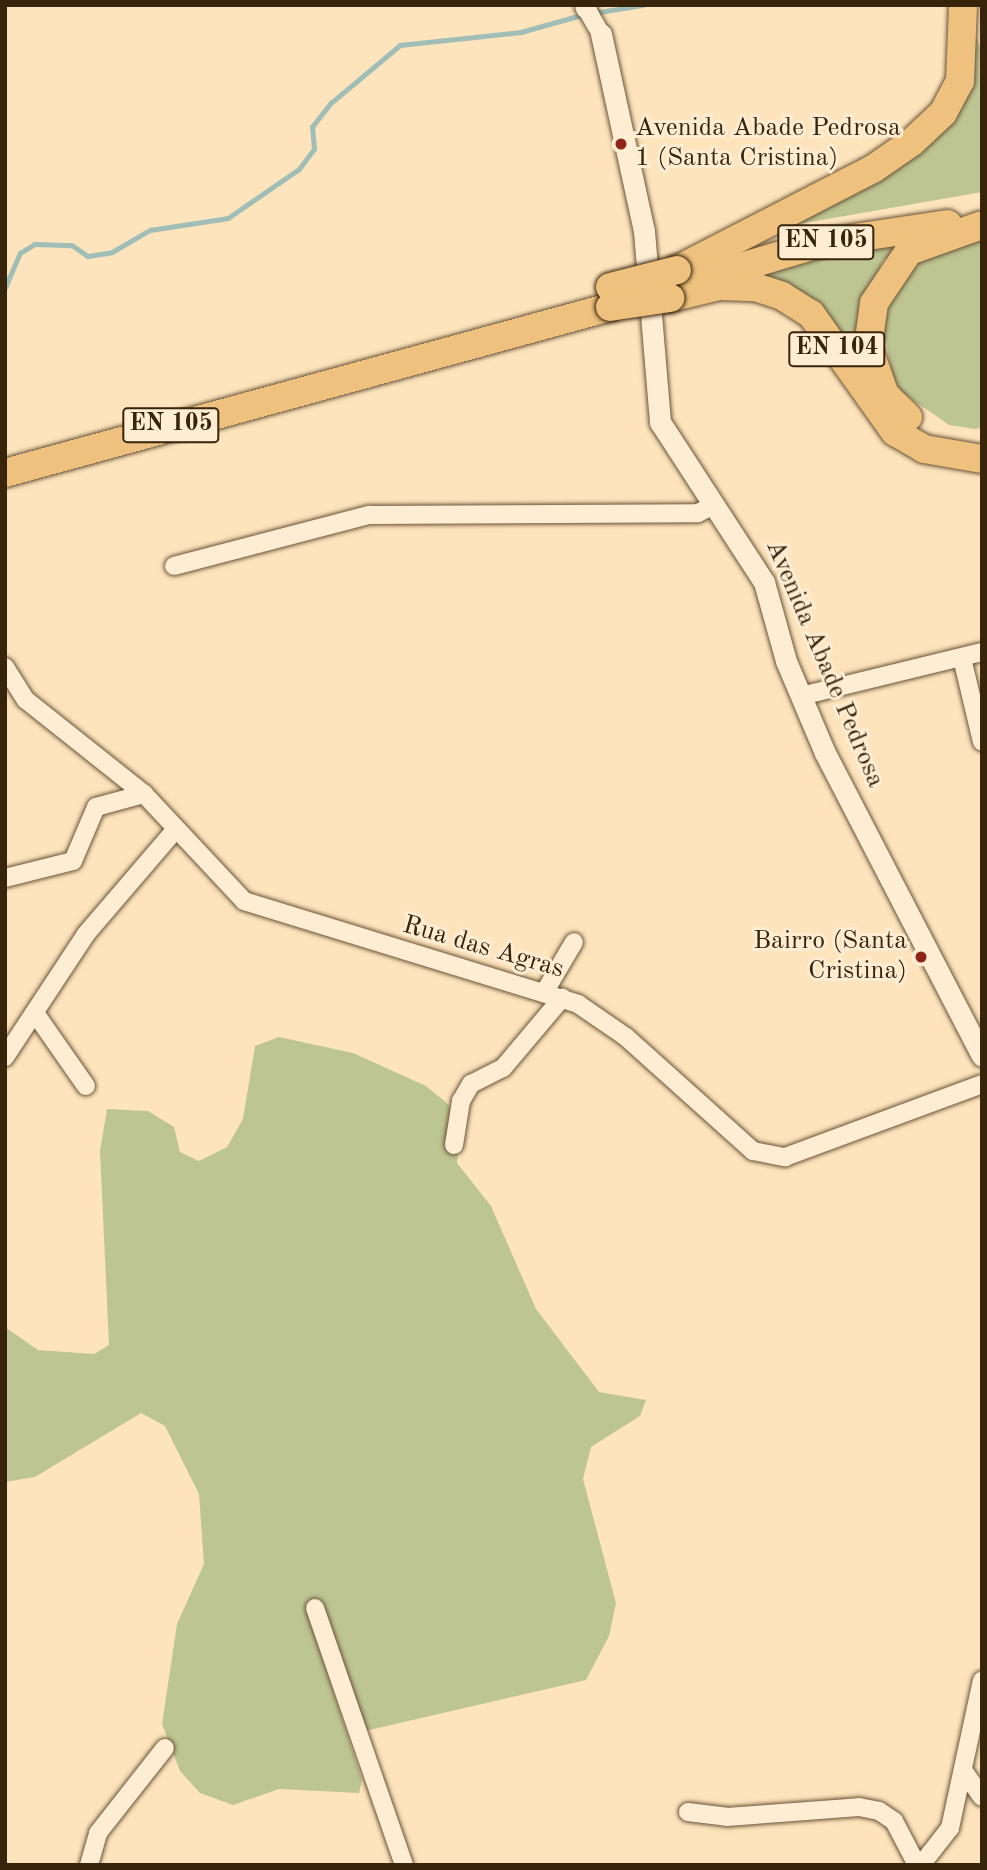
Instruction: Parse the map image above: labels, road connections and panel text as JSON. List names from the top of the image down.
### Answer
{
  "streets": {
    "main road": ["EN 105", "EN 104"],
    "street": ["Avenida Abade Pedrosa", "Rua das Agras"]
  },
  "crossings": [
    ["EN 105", "EN 104"]
  ],
  "places": ["Avenida Abade Pedrosa 1 (Santa Cristina)", "Bairro (Santa Cristina)"]
}
